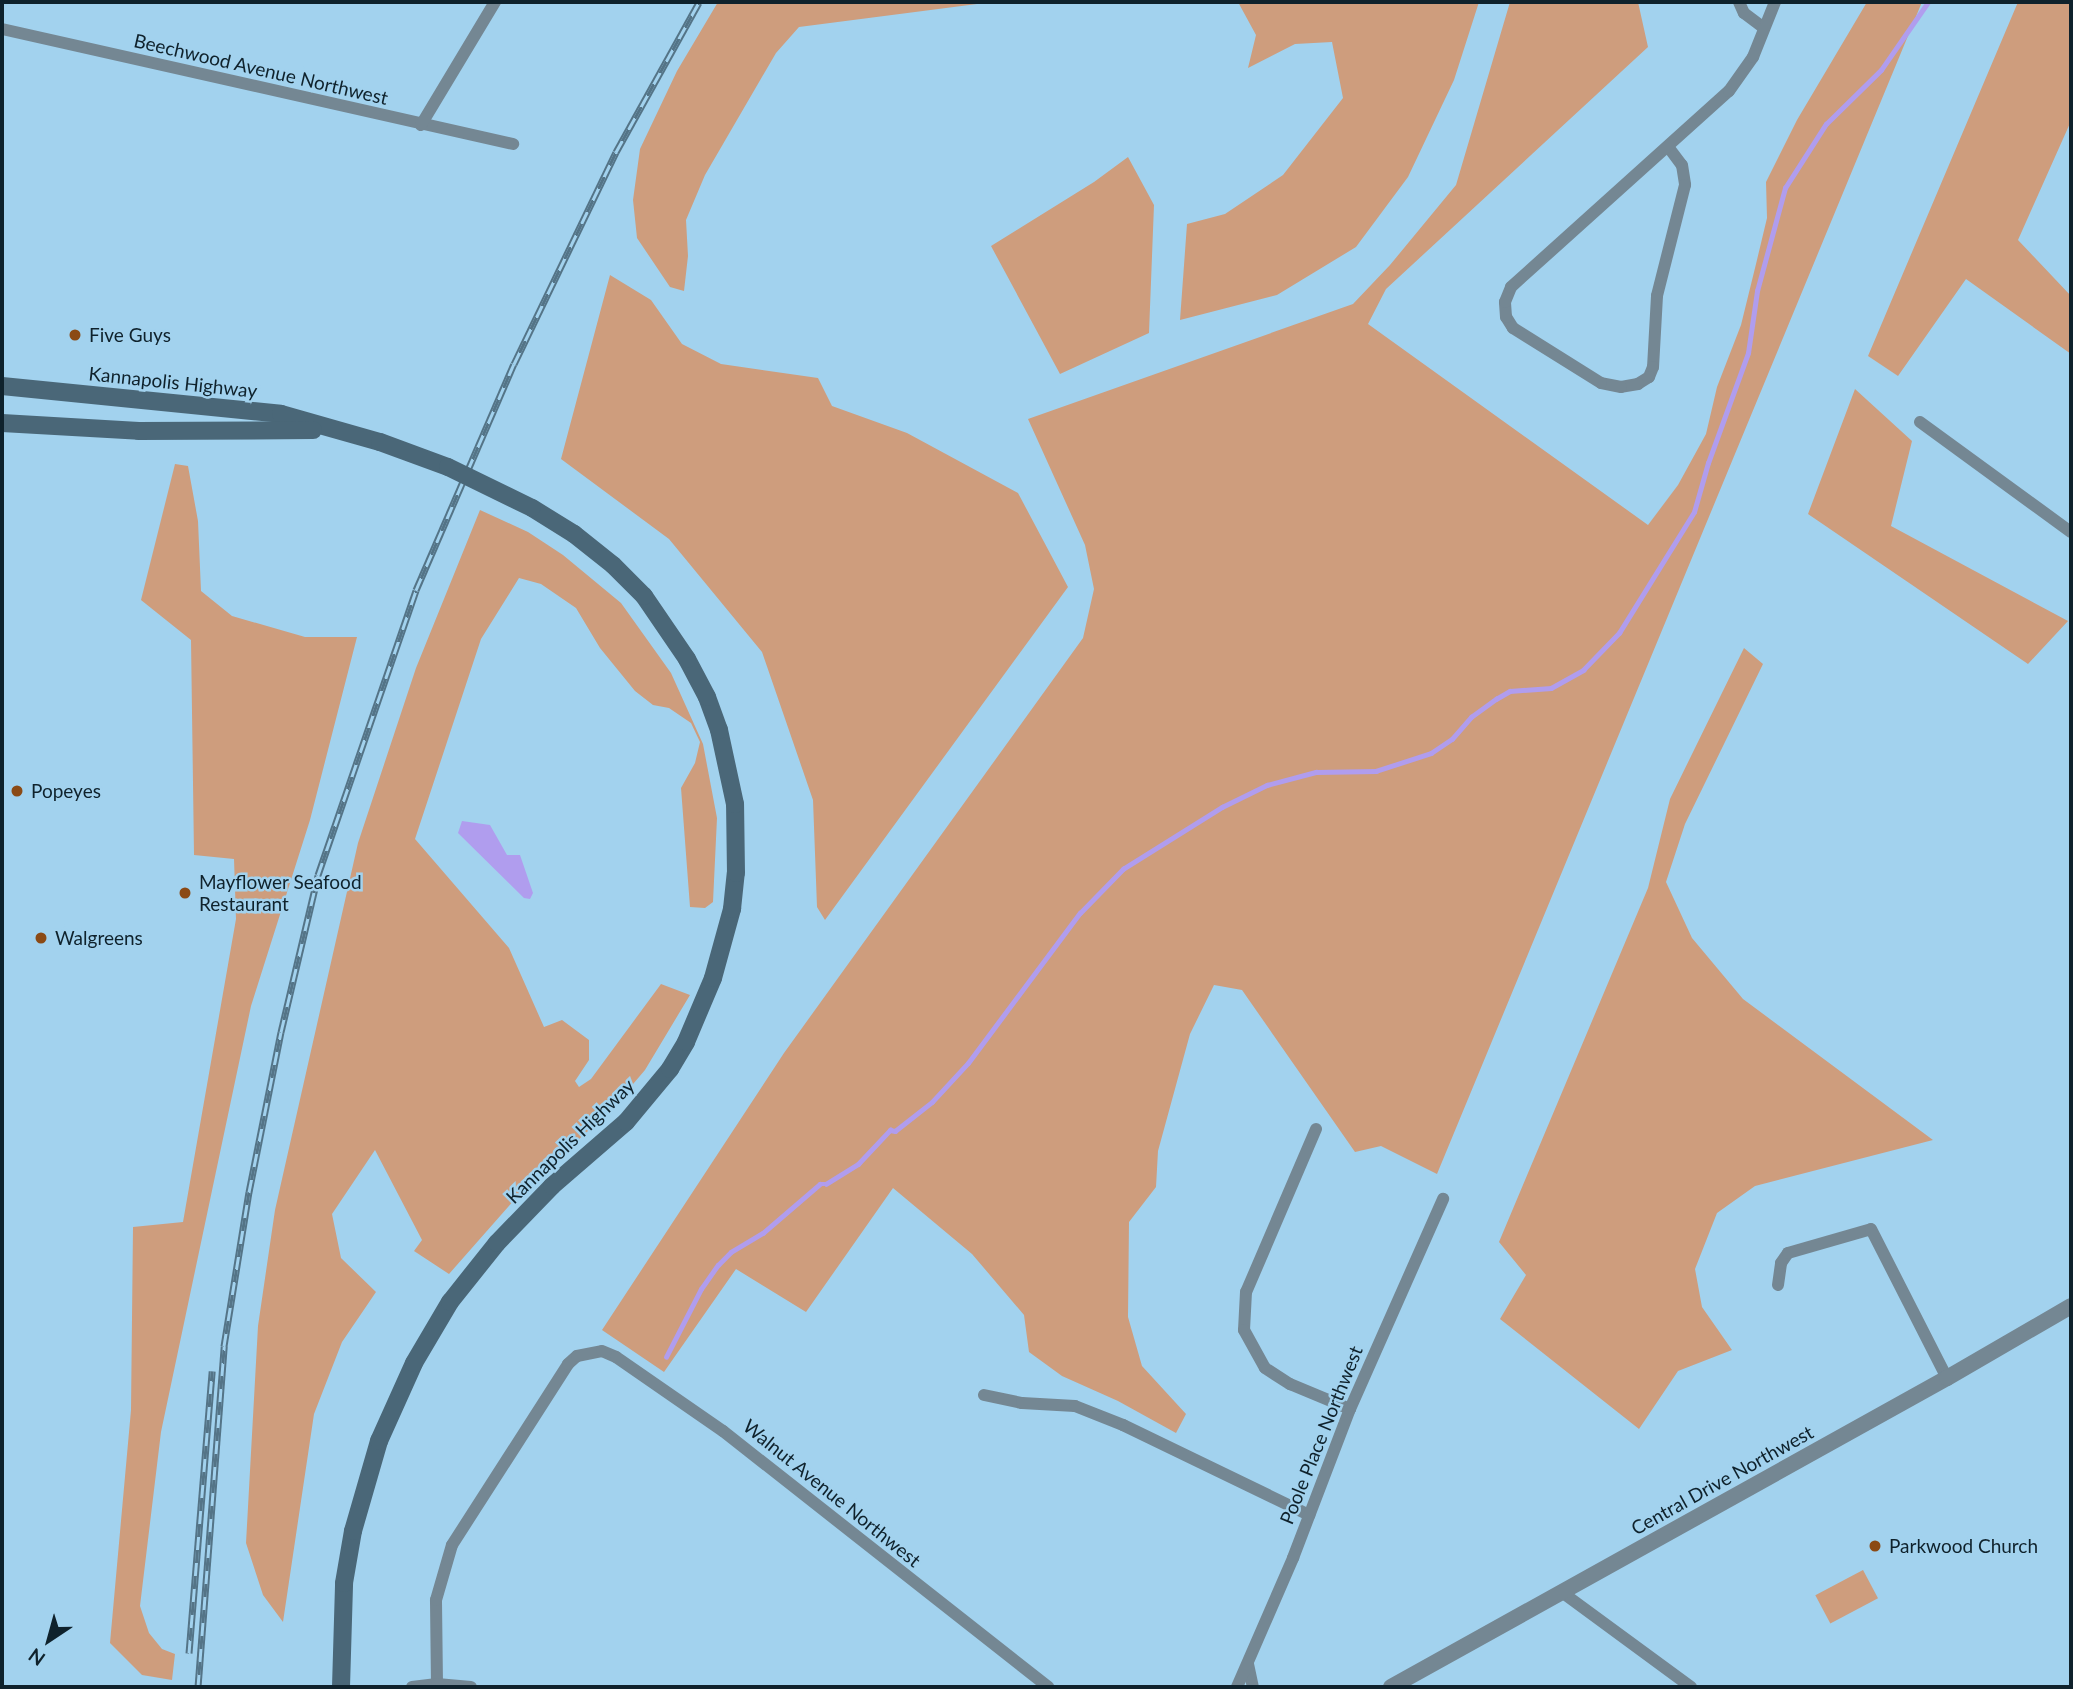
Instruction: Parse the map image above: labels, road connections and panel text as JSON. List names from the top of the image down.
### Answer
{
  "streets": {
    "main road": ["Kannapolis Highway"],
    "street": [
      "Beechwood Avenue Northwest",
      "Poole Place Northwest",
      "Central Drive Northwest",
      "Walnut Avenue Northwest"
    ]
  },
  "places": [
    "Five Guys",
    "Popeyes",
    "Mayflower Seafood Restaurant",
    "Walgreens",
    "Parkwood Church"
  ],
  "north": "bottom left"
}
